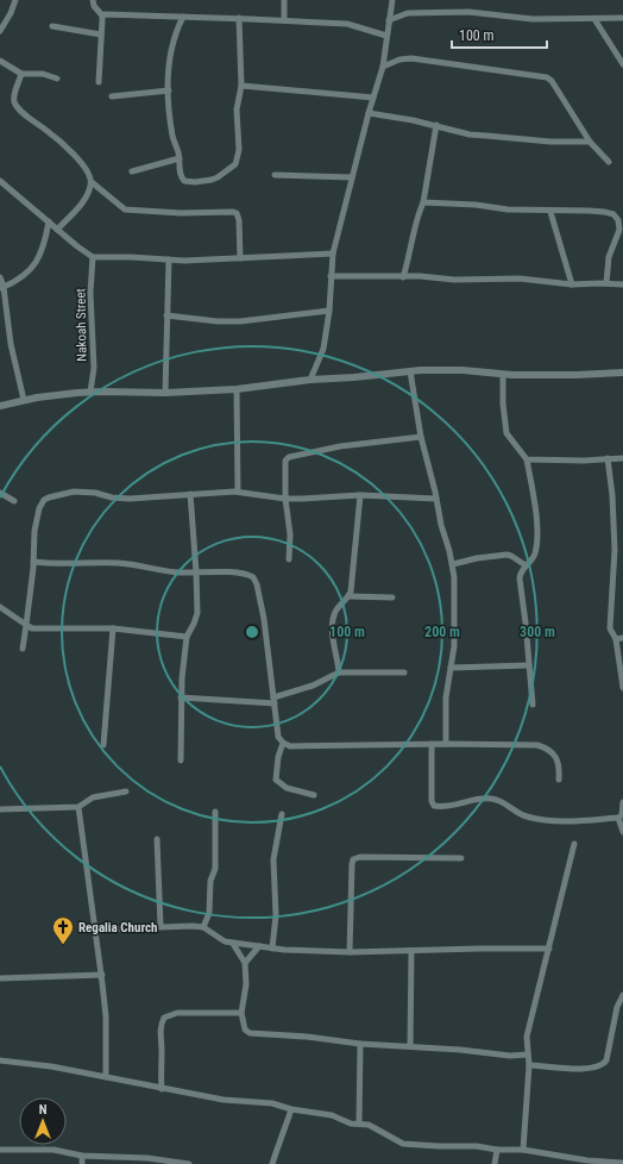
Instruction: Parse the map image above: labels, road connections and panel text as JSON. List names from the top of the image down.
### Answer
{
  "streets": {
    "street": ["Nakoah Street"]
  },
  "places": {
    "church": ["Regalia Church"]
  },
  "scale_bar": "100 m",
  "north": "top",
  "rings": ["100 m", "200 m", "300 m"]
}
